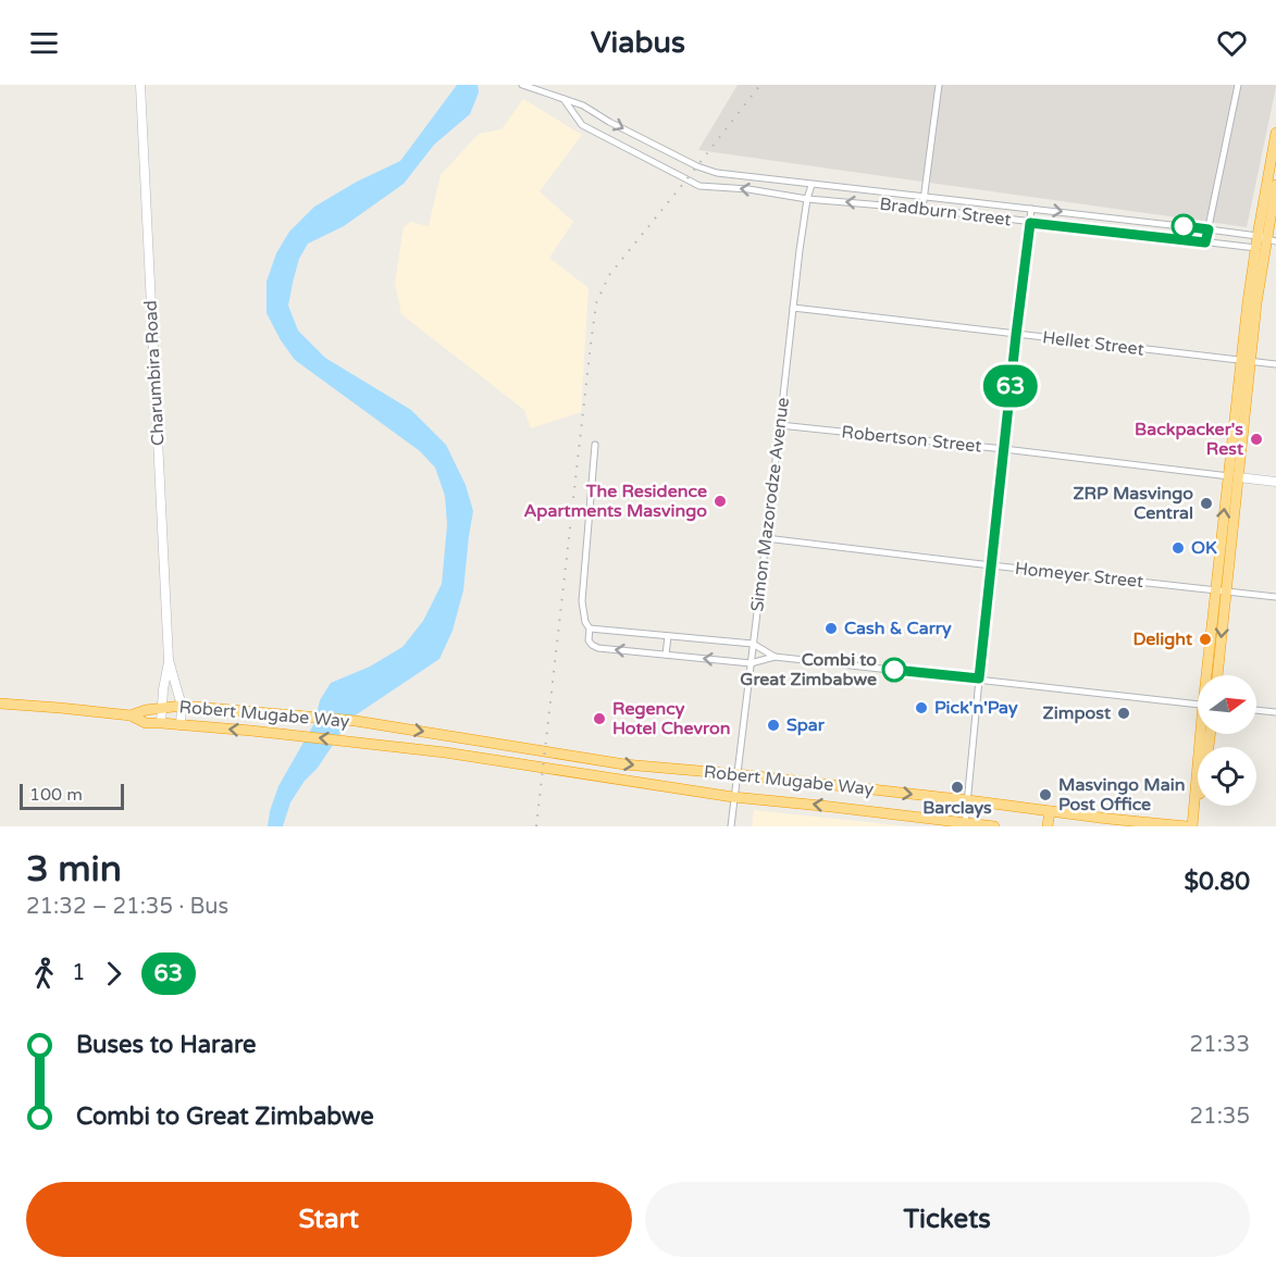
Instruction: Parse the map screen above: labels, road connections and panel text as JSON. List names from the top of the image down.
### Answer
{
  "streets": {
    "highway": ["Robert Mugabe Way"],
    "street": [
      "Bradburn Street",
      "Hellet Street",
      "Charumbira Road",
      "Robertson Street",
      "Simon Mazorodze Avenue",
      "Homeyer Street"
    ]
  },
  "crossings": [
    ["Bradburn Street", "Simon Mazorodze Avenue"],
    ["Hellet Street", "Simon Mazorodze Avenue"],
    ["Charumbira Road", "Robert Mugabe Way"],
    ["Robertson Street", "Simon Mazorodze Avenue"],
    ["Simon Mazorodze Avenue", "Homeyer Street"],
    ["Simon Mazorodze Avenue", "Robert Mugabe Way"]
  ],
  "places": [
    "Backpacker's Rest",
    "The Residence Apartments Masvingo",
    "ZRP Masvingo Central",
    "OK",
    "Cash & Carry",
    "Delight",
    "Combi to Great Zimbabwe",
    "Pick'n'Pay",
    "Zimpost",
    "Regency Hotel Chevron",
    "Spar",
    "Barclays",
    "Masvingo Main Post Office"
  ],
  "lines": ["bus line 63"],
  "scale_bar": "100 m",
  "north": "right",
  "page": {
    "header": "Viabus",
    "on_map": "63",
    "scale": "100 m",
    "heading": ["3 min", "21:32 – 21:35 · Bus", "$0.80"],
    "legs": ["1", "63"],
    "list": [
      {
        "name": "Buses to Harare",
        "value": "21:33"
      },
      {
        "name": "Combi to Great Zimbabwe",
        "value": "21:35"
      }
    ],
    "buttons": ["Start", "Tickets"]
  }
}
